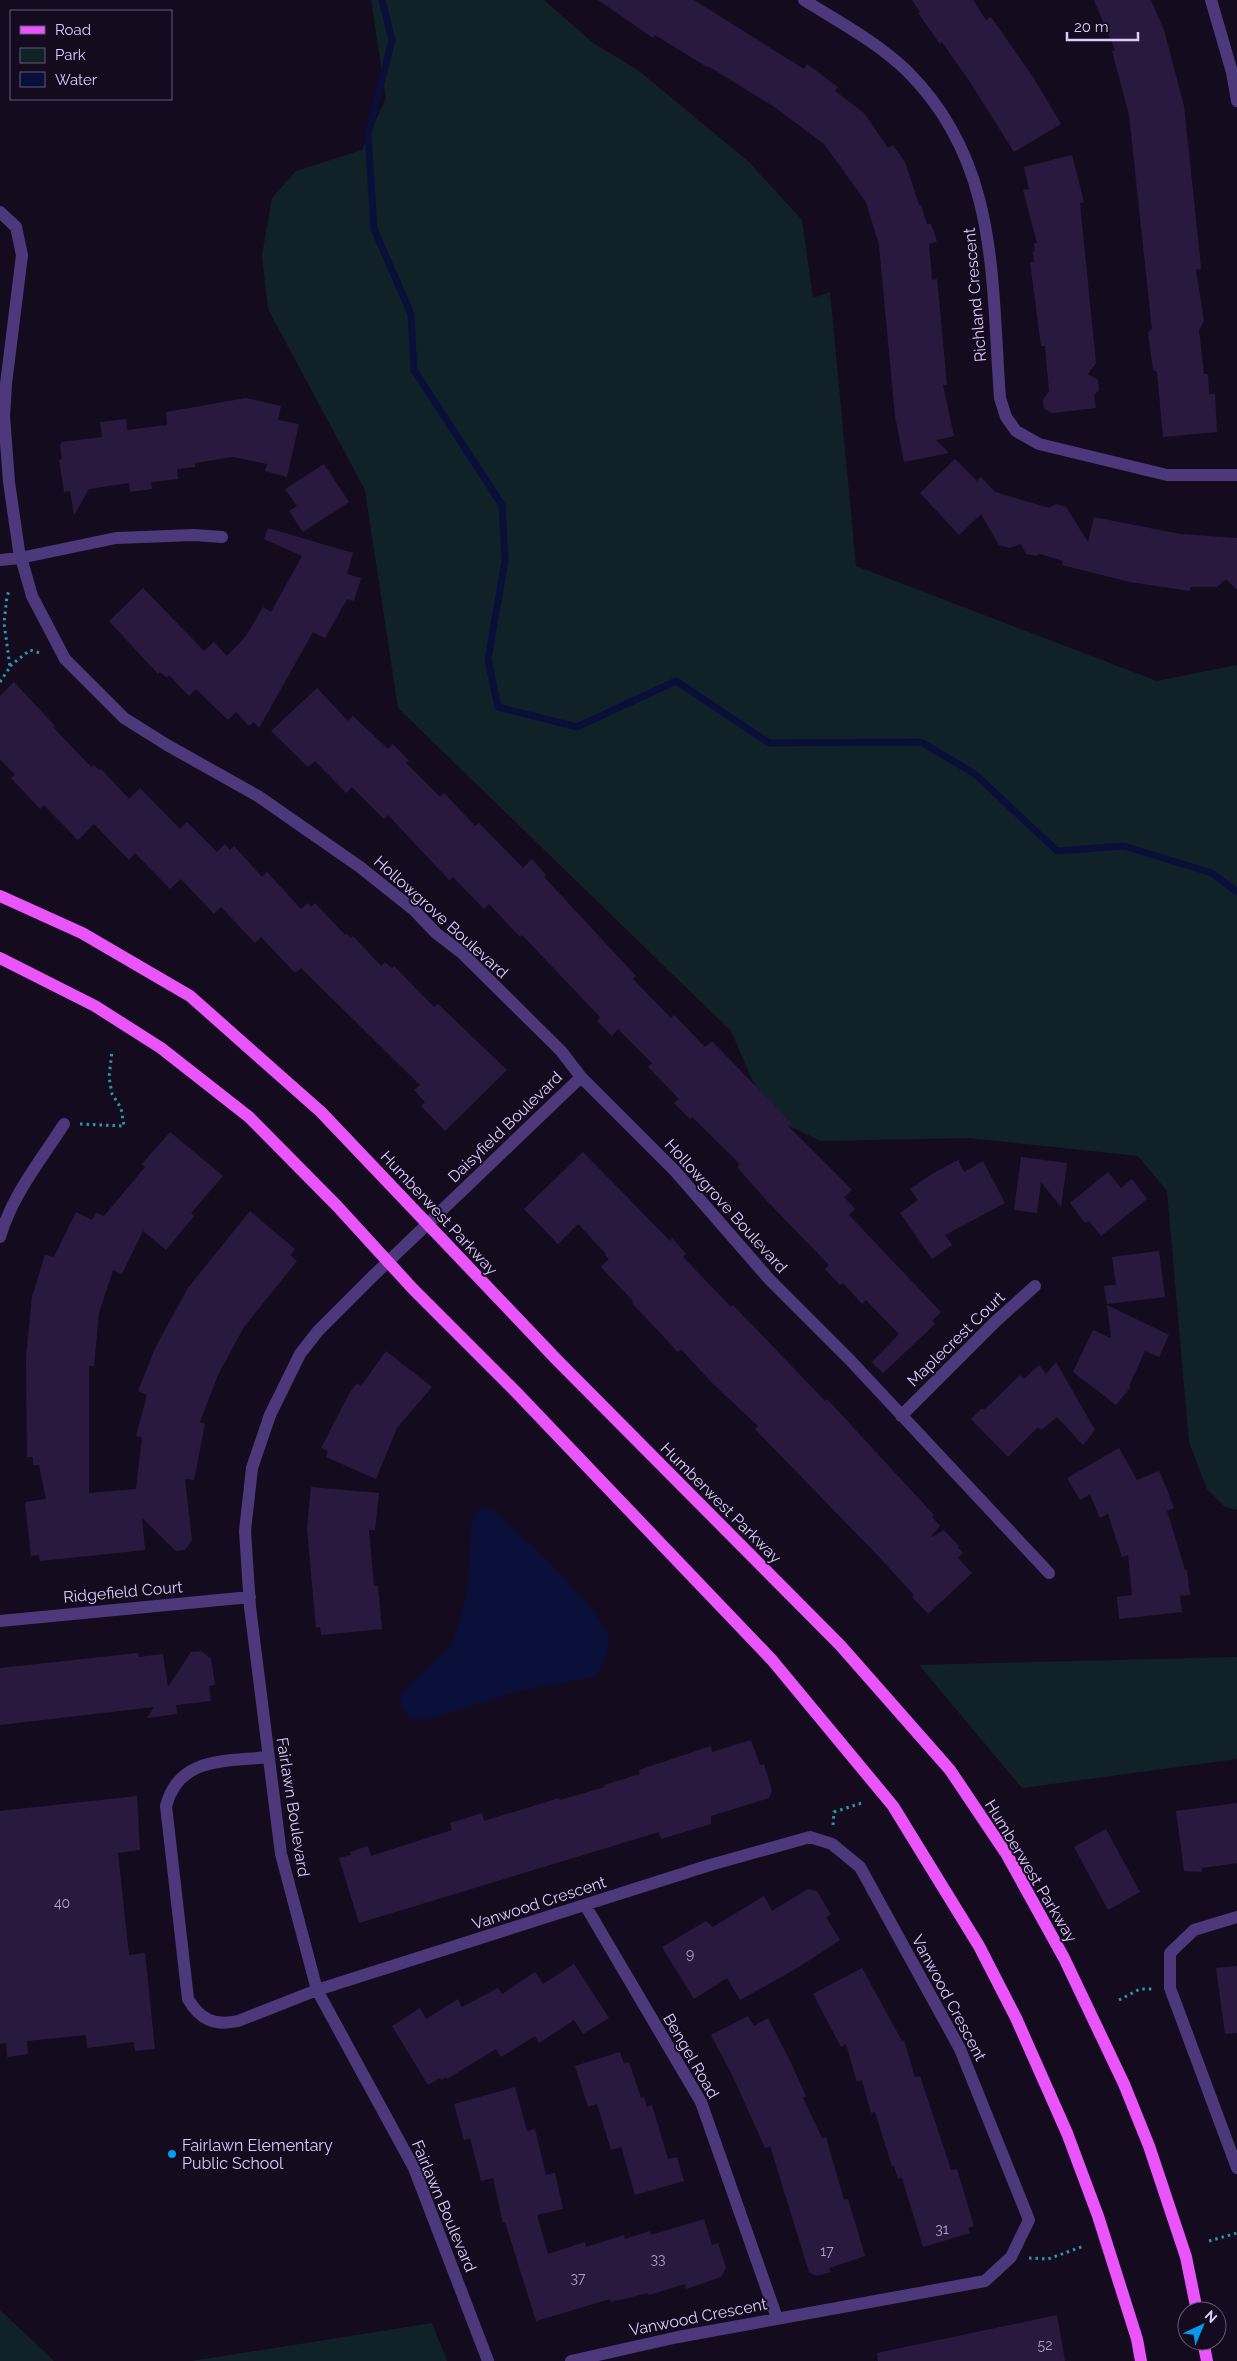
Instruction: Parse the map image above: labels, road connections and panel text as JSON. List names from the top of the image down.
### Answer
{
  "streets": {
    "main road": ["Humberwest Parkway"],
    "street": [
      "Richland Crescent",
      "Hollowgrove Boulevard",
      "Daisyfield Boulevard",
      "Maplecrest Court",
      "Ridgefield Court",
      "Fairlawn Boulevard",
      "Vanwood Crescent",
      "Bengel Road"
    ]
  },
  "crossings": [
    ["Hollowgrove Boulevard", "Daisyfield Boulevard"],
    ["Hollowgrove Boulevard", "Maplecrest Court"],
    ["Daisyfield Boulevard", "Humberwest Parkway"],
    ["Daisyfield Boulevard", "Fairlawn Boulevard"],
    ["Ridgefield Court", "Fairlawn Boulevard"],
    ["Fairlawn Boulevard", "Vanwood Crescent"],
    ["Vanwood Crescent", "Bengel Road"]
  ],
  "places": ["Fairlawn Elementary Public School"],
  "house_numbers": [
    "40",
    "9",
    "31",
    "17",
    "33",
    "37",
    "52"
  ],
  "legend": ["Road", "Park", "Water"],
  "scale_bar": "20 m",
  "north": "top right"
}
